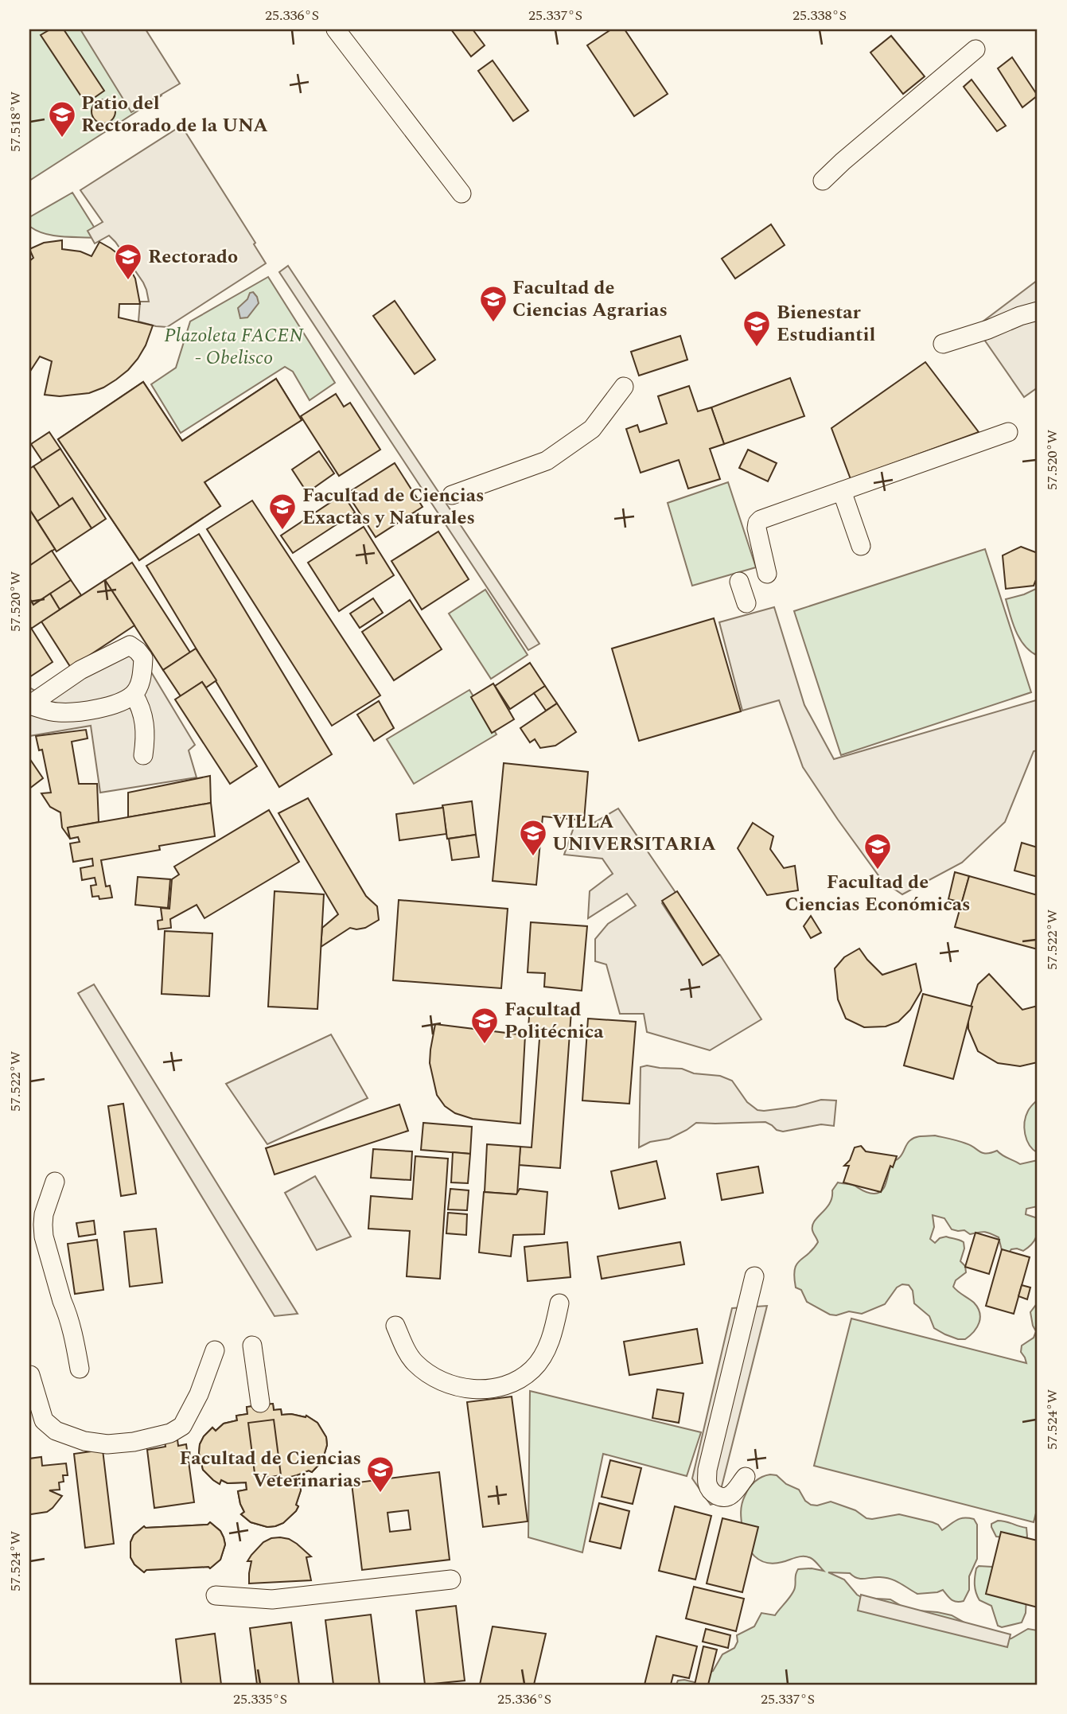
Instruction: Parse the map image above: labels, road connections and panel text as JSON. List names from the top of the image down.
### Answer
{
  "parks": ["Plazoleta FACEN - Obelisco"],
  "places": {
    "school or university": [
      "Patio del Rectorado de la UNA",
      "Rectorado",
      "Facultad de Ciencias Agrarias",
      "Bienestar Estudiantil",
      "Facultad de Ciencias Exactas y Naturales",
      "VILLA UNIVERSITARIA",
      "Facultad de Ciencias Económicas",
      "Facultad Politécnica",
      "Facultad de Ciencias Veterinarias"
    ]
  },
  "coordinates": [
    "25.336°S",
    "25.337°S",
    "25.338°S",
    "57.518°W",
    "57.520°W",
    "57.522°W",
    "57.524°W",
    "25.335°S"
  ]
}
